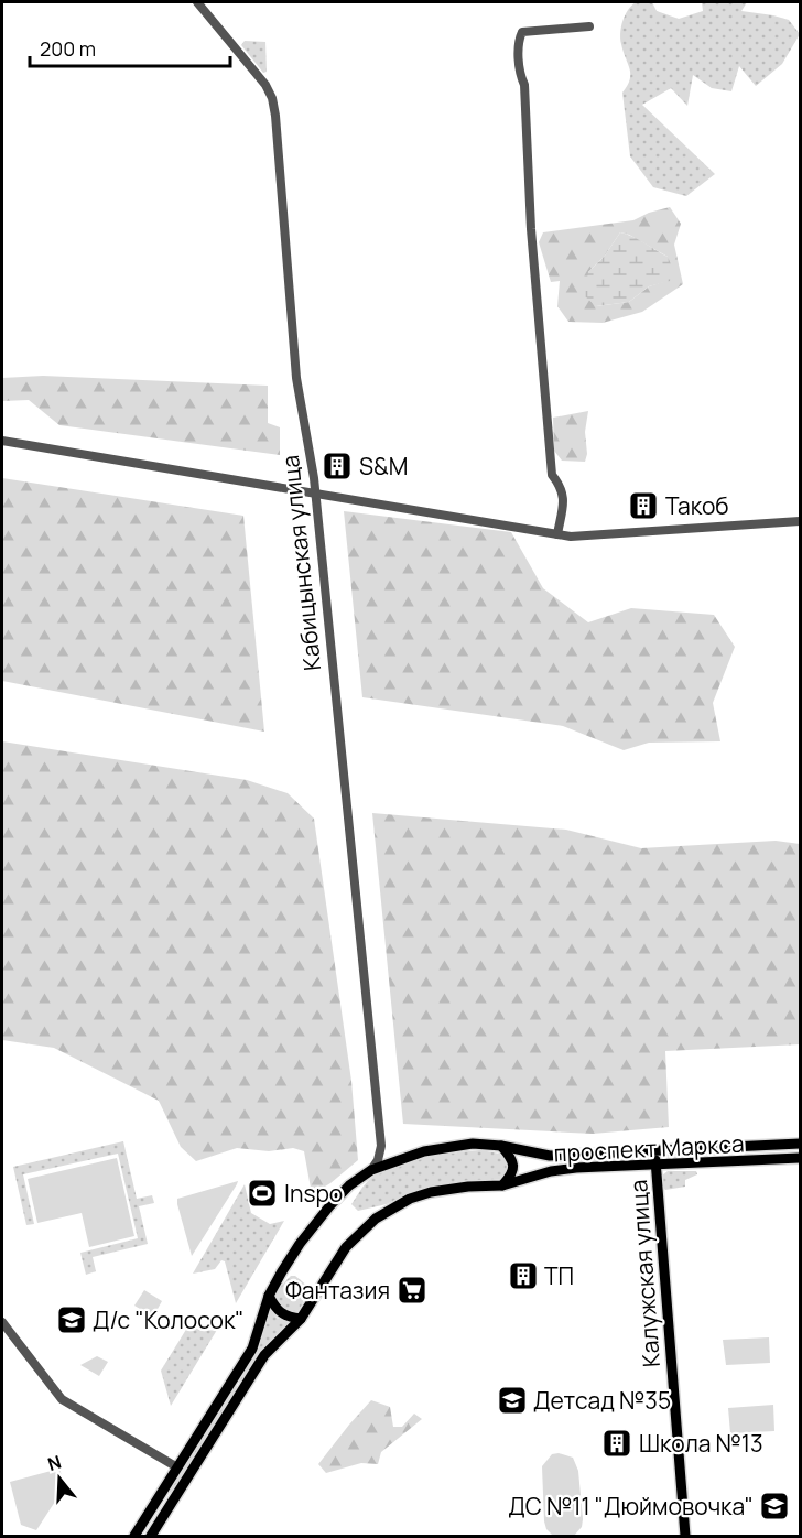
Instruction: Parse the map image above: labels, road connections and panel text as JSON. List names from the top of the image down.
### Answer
{
  "streets": {
    "main road": ["проспект Маркса", "Калужская улица"],
    "street": ["Кабицынская улица"]
  },
  "crossings": [
    ["проспект Маркса", "Калужская улица"]
  ],
  "places": {
    "building": [
      "S&M",
      "Такоб",
      "ТП",
      "Школа №13"
    ],
    "sports": ["Inspo"],
    "supermarket": ["Фантазия"],
    "school or university": ["Д/с \"Колосок\"", "Детсад №35", "ДС №11 \"Дюймовочка\""]
  },
  "scale_bar": "200 m",
  "north": "top"
}
